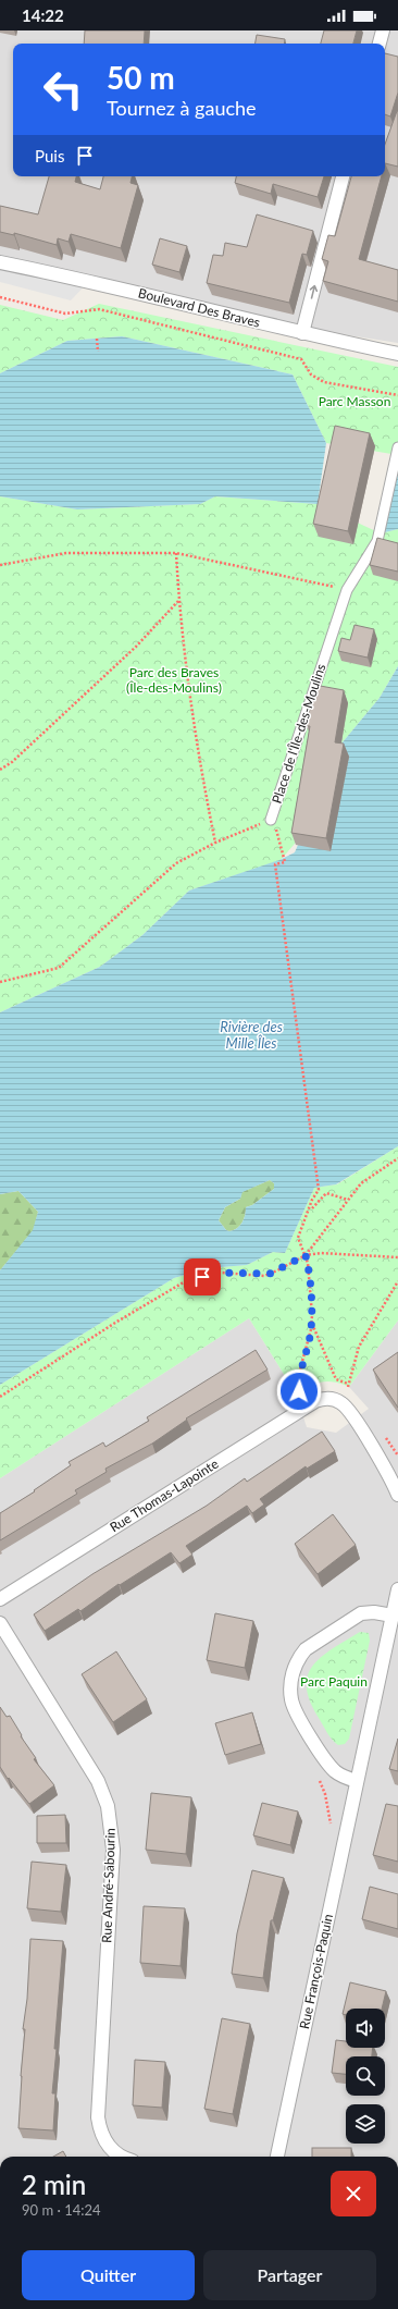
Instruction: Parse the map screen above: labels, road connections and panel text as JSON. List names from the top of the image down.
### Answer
{
  "streets": {
    "street": [
      "Boulevard Des Braves",
      "Place de l'Île-des-Moulins",
      "Rue Thomas-Lapointe",
      "Rue André-Sabourin",
      "Rue François-Paquin"
    ]
  },
  "water": ["Rivière des Mille Îles"],
  "parks": ["Parc Masson", "Parc des Braves (Île-des-Moulins)", "Parc Paquin"],
  "page": {
    "status": "14:22",
    "turn": ["50 m", "Tournez à gauche"],
    "then": "Puis",
    "heading": ["2 min", "90 m · 14:24"],
    "buttons": ["Quitter", "Partager"]
  }
}
